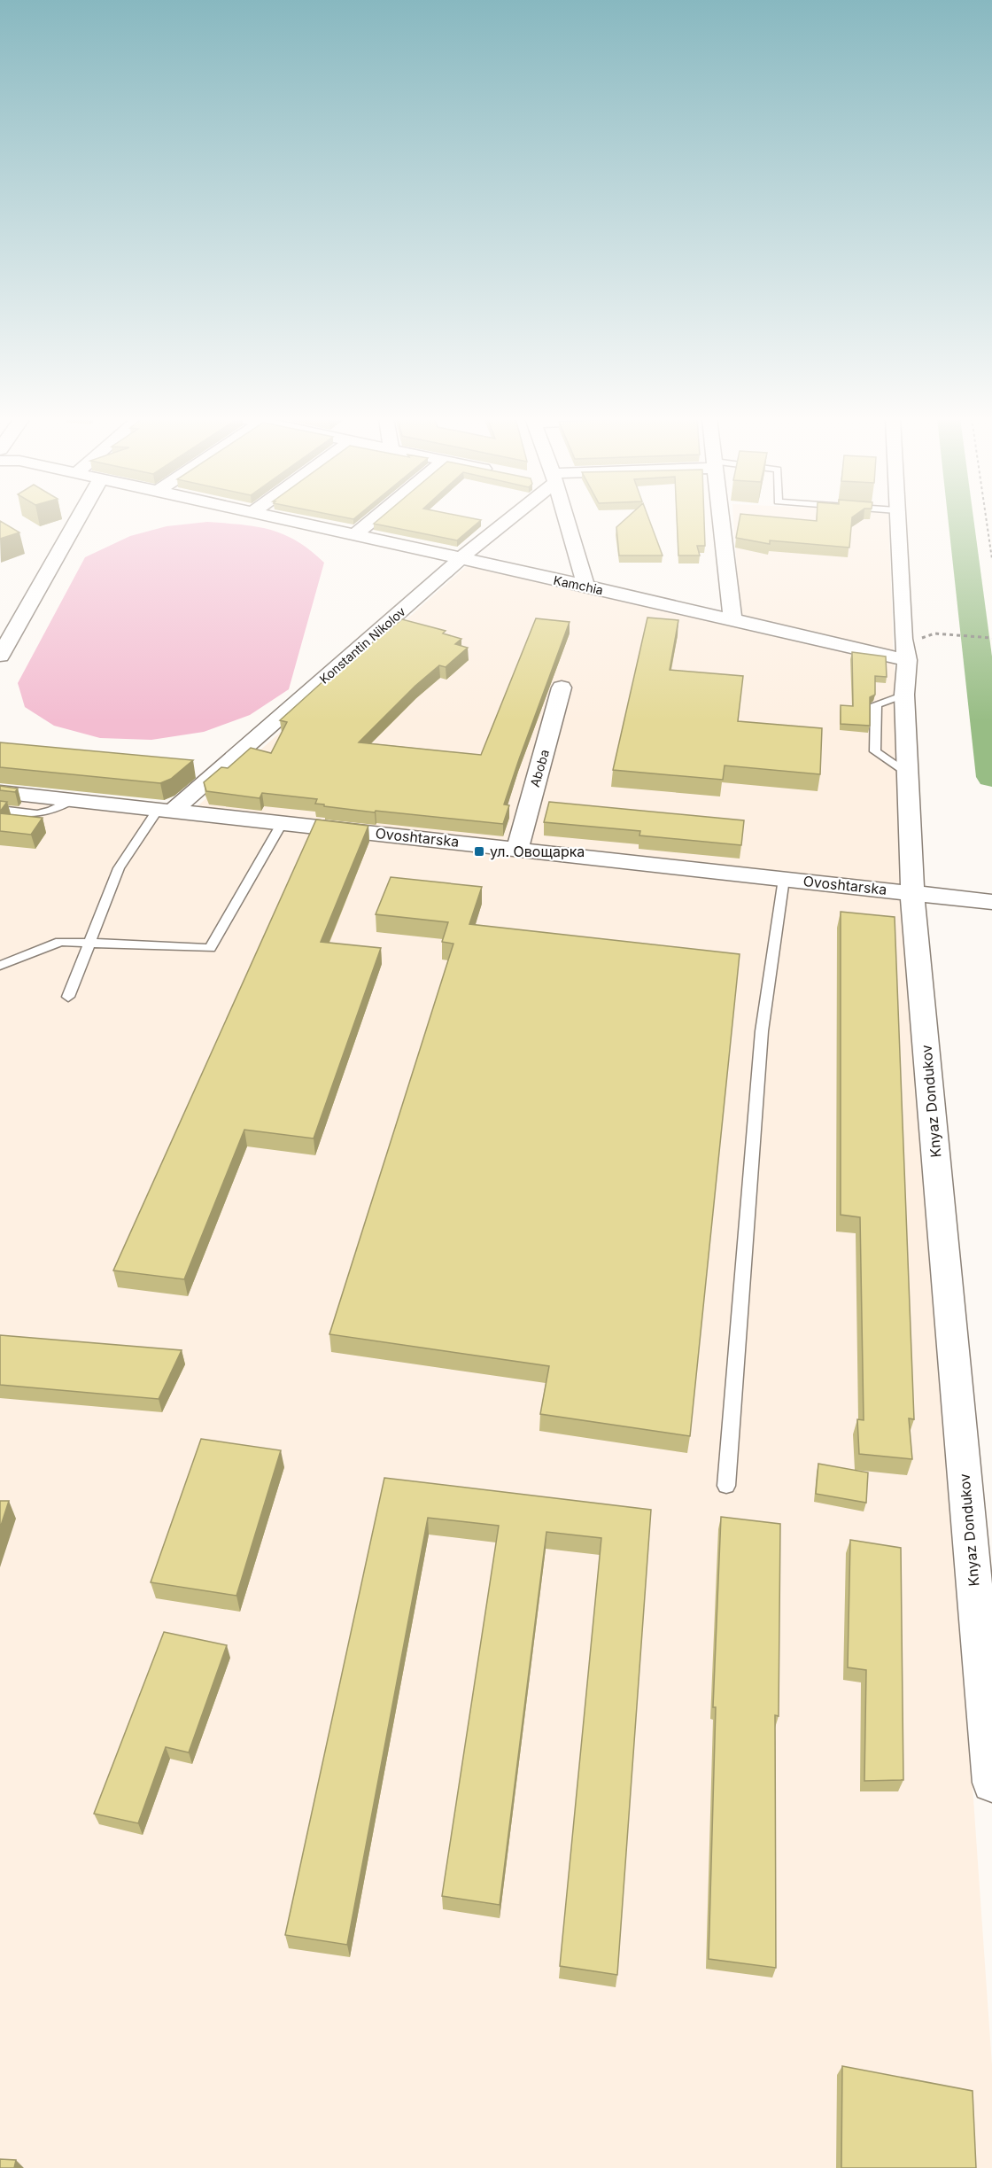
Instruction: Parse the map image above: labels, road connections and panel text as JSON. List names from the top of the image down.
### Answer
{
  "streets": {
    "street": [
      "Kamchia",
      "Konstantin Nikolov",
      "Aboba",
      "Ovoshtarska",
      "Knyaz Dondukov"
    ]
  },
  "crossings": [
    ["Kamchia", "Konstantin Nikolov"],
    ["Kamchia", "Knyaz Dondukov"],
    ["Konstantin Nikolov", "Ovoshtarska"],
    ["Aboba", "Ovoshtarska"],
    ["Ovoshtarska", "Knyaz Dondukov"]
  ],
  "places": {
    "transit": ["ул. Овощарка"]
  }
}
